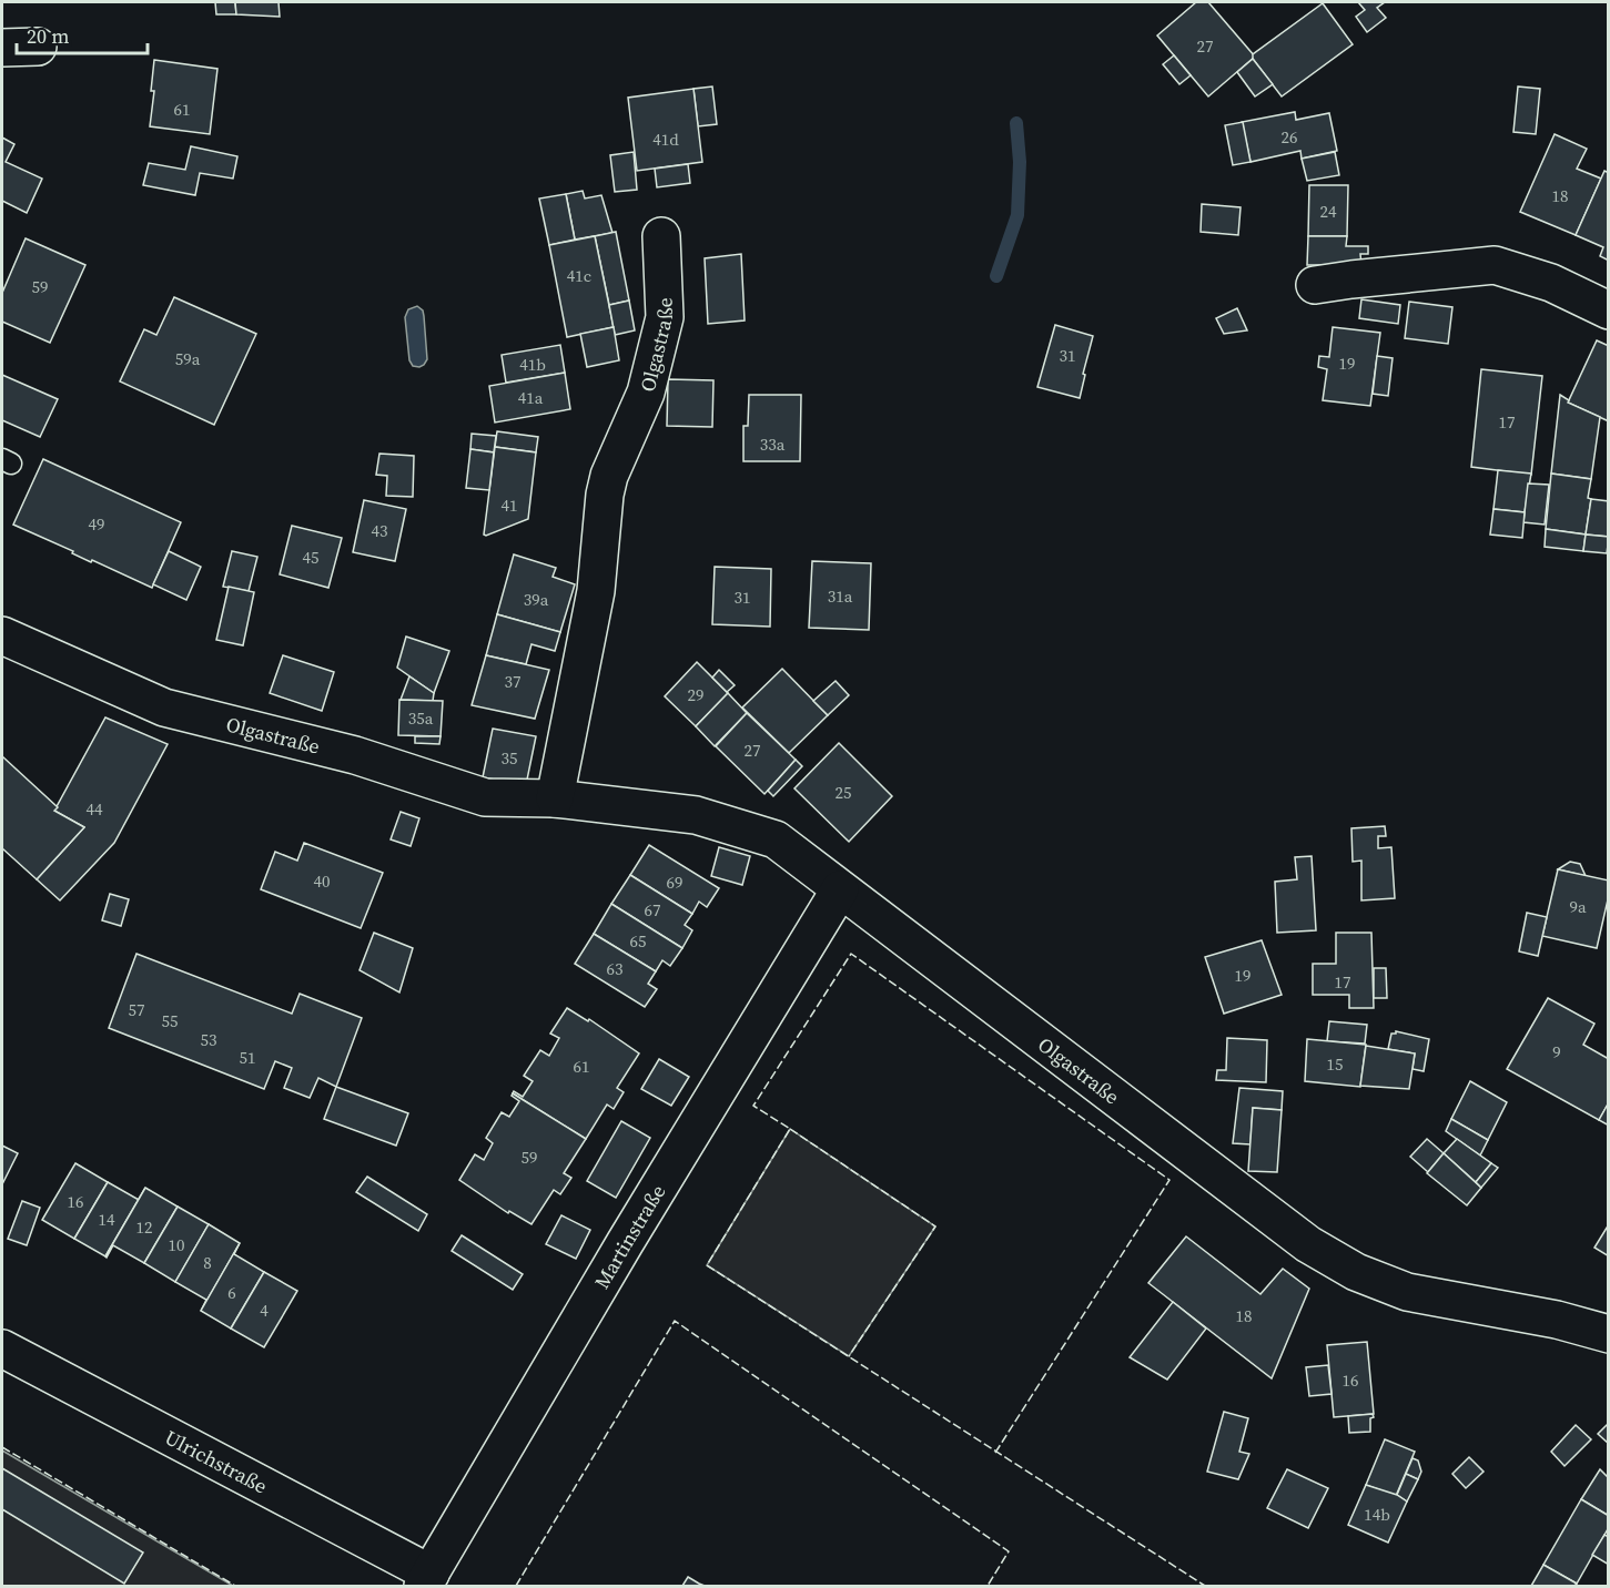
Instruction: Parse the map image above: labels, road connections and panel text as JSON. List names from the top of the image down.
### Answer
{
  "streets": {
    "street": ["Olgastraße", "Martinstraße", "Ulrichstraße"]
  },
  "crossings": [
    ["Olgastraße", "Martinstraße"],
    ["Martinstraße", "Ulrichstraße"]
  ],
  "house_numbers": [
    "27",
    "61",
    "26",
    "41d",
    "18",
    "24",
    "41c",
    "59",
    "31",
    "59a",
    "19",
    "41b",
    "41a",
    "17",
    "33a",
    "41",
    "49",
    "43",
    "45",
    "31a",
    "31",
    "39a",
    "37",
    "29",
    "35a",
    "27",
    "35",
    "25",
    "44",
    "40",
    "69",
    "9a",
    "67",
    "65",
    "63",
    "19",
    "17",
    "57",
    "55",
    "53",
    "9",
    "51",
    "15",
    "61",
    "59",
    "16",
    "14",
    "12",
    "10",
    "8",
    "6",
    "4",
    "18",
    "16",
    "14b"
  ],
  "scale_bar": "20 m"
}
